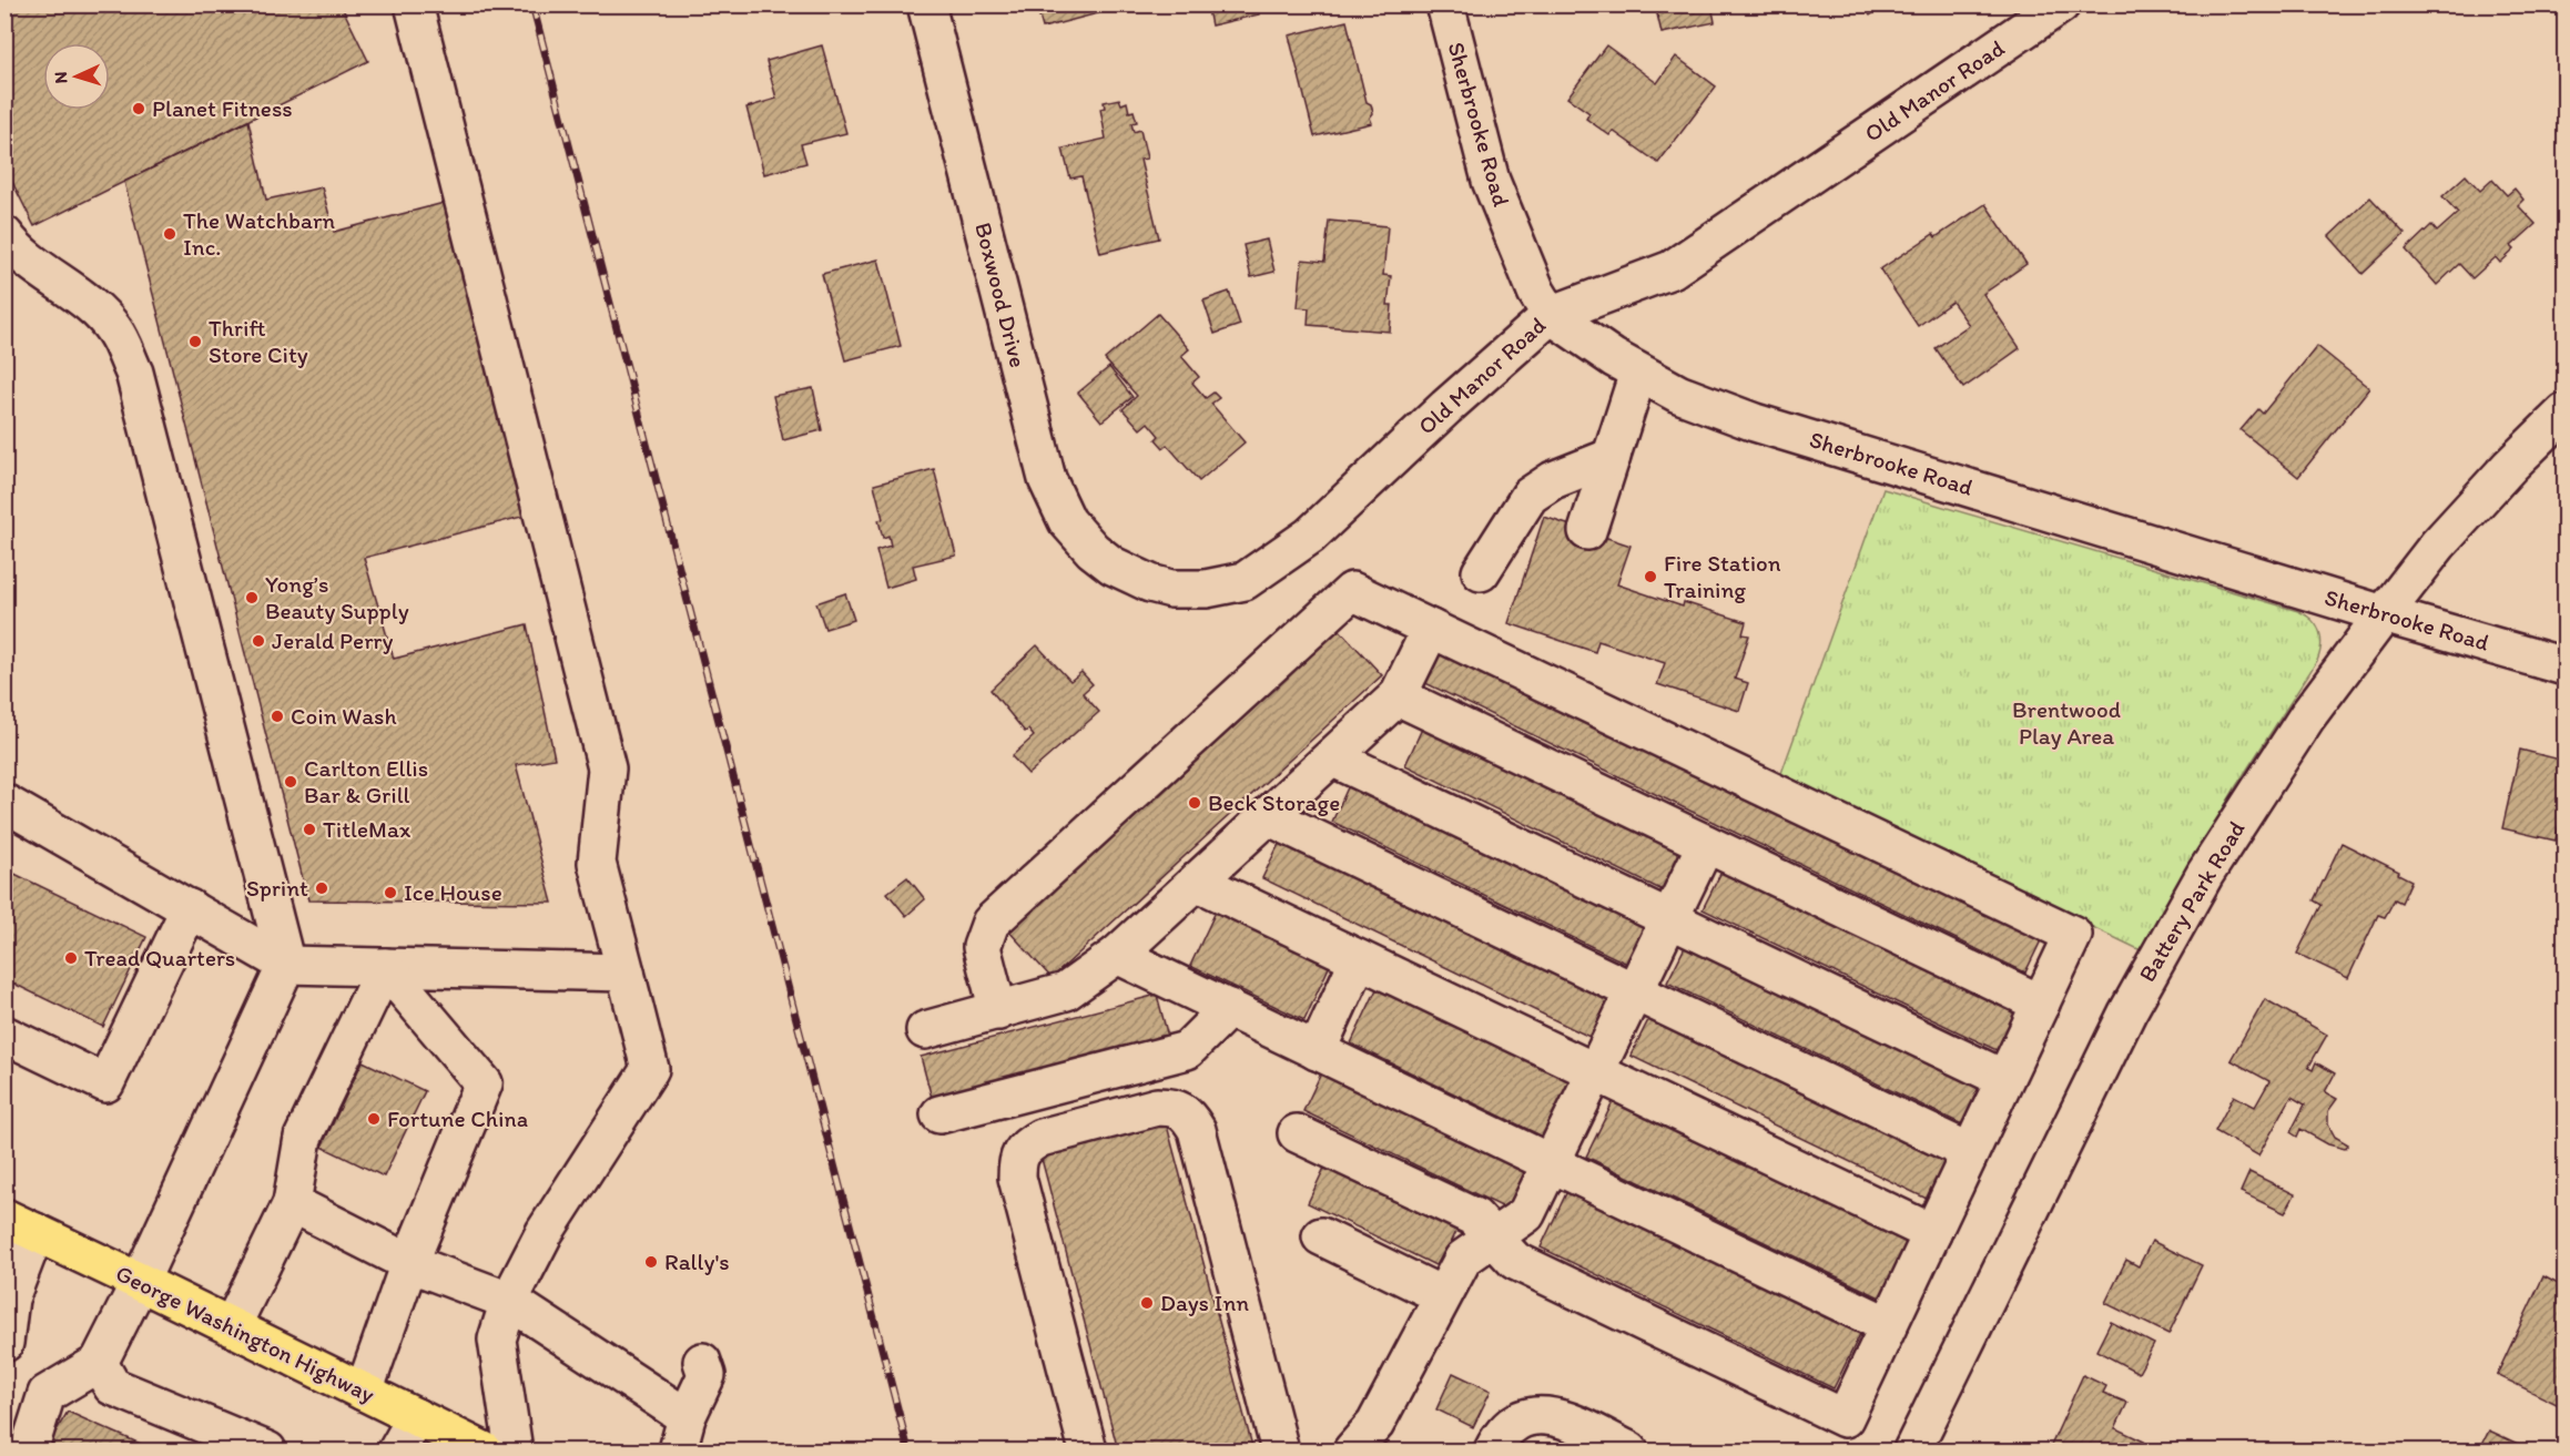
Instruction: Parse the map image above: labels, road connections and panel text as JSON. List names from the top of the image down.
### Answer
{
  "streets": {
    "main road": ["George Washington Highway"],
    "street": [
      "Old Manor Road",
      "Sherbrooke Road",
      "Boxwood Drive",
      "Battery Park Road"
    ]
  },
  "crossings": [
    ["Old Manor Road", "Sherbrooke Road"],
    ["Old Manor Road", "Boxwood Drive"],
    ["Sherbrooke Road", "Battery Park Road"]
  ],
  "parks": ["Brentwood Play Area"],
  "places": [
    "Planet Fitness",
    "The Watchbarn Inc.",
    "Thrift Store City",
    "Fire Station Training",
    "Yong’s Beauty Supply",
    "Jerald Perry",
    "Coin Wash",
    "Carlton Ellis Bar & Grill",
    "Beck Storage",
    "TitleMax",
    "Sprint",
    "Ice House",
    "Tread Quarters",
    "Fortune China",
    "Rally's",
    "Days Inn"
  ],
  "north": "left"
}
